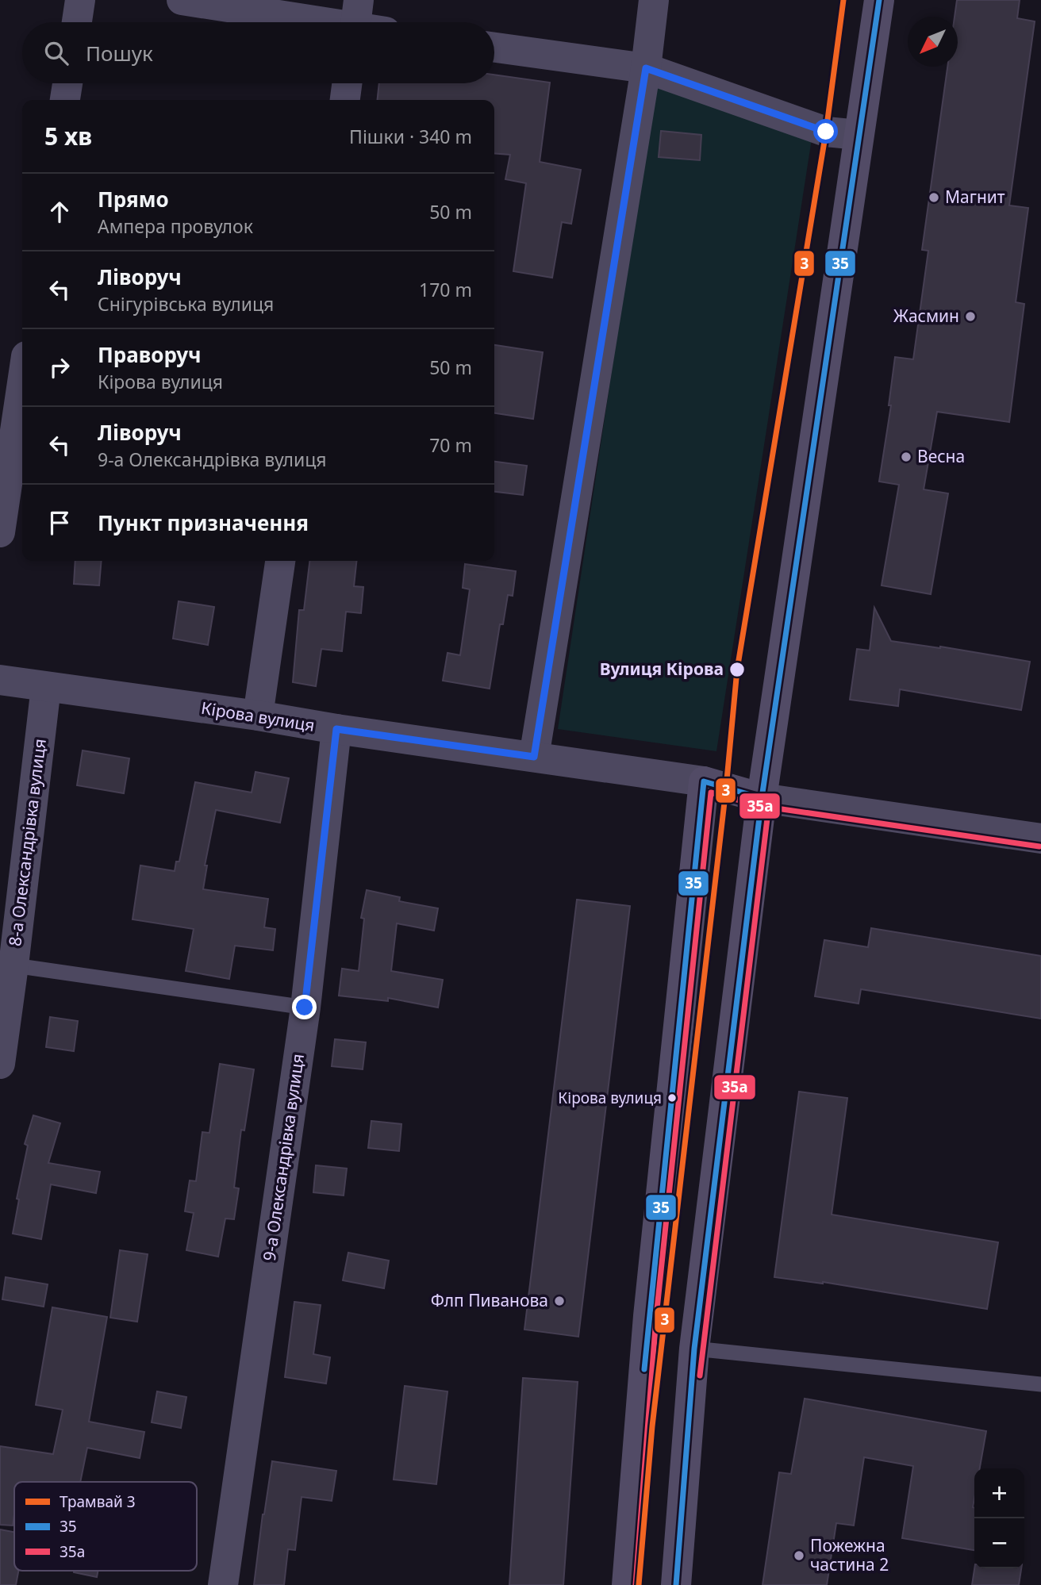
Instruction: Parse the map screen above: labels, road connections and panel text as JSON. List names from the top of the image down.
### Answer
{
  "streets": {
    "main road": ["Кірова вулиця"],
    "street": ["8-а Олександрівка вулиця", "9-а Олександрівка вулиця"]
  },
  "crossings": [
    ["Кірова вулиця", "8-а Олександрівка вулиця"],
    ["Кірова вулиця", "9-а Олександрівка вулиця"]
  ],
  "places": [
    "Магнит",
    "Жасмин",
    "Весна",
    "Вулиця Кірова",
    "Кірова вулиця",
    "Флп Пиванова",
    "Пожежна частина 2"
  ],
  "lines": ["tram line 3", "transit line 35", "transit line 35а"],
  "legend": ["Трамвай 3", "35", "35а"],
  "north": "bottom left",
  "page": {
    "search": "Пошук",
    "heading": ["5 хв", "Пішки · 340 m"],
    "list": [
      ["Прямо", "Ампера провулок", "50 m"],
      ["Ліворуч", "Снігурівська вулиця", "170 m"],
      ["Праворуч", "Кірова вулиця", "50 m"],
      ["Ліворуч", "9-а Олександрівка вулиця", "70 m"],
      "Пункт призначення"
    ],
    "map_buttons": ["+", "−"]
  }
}
